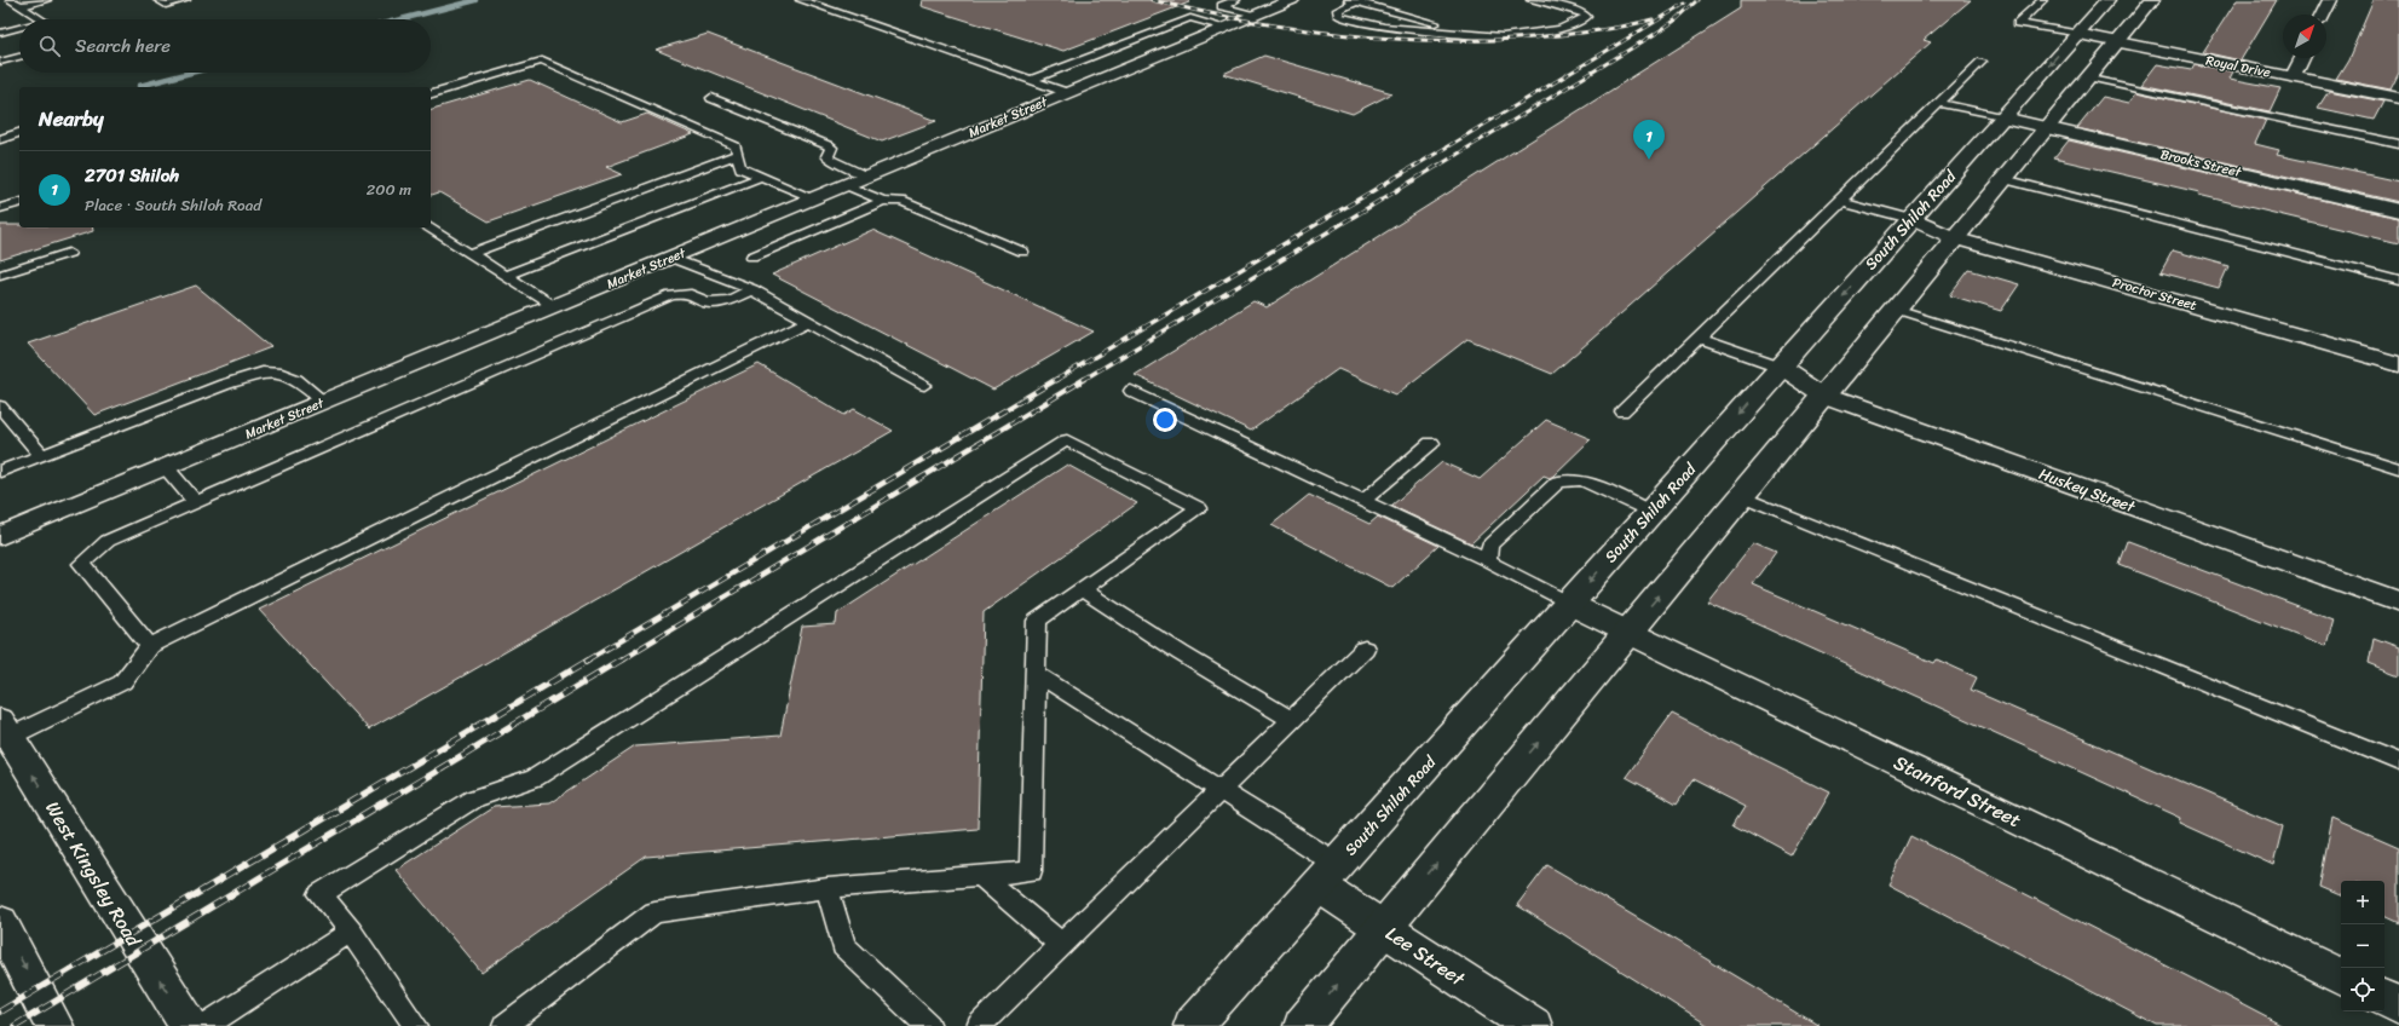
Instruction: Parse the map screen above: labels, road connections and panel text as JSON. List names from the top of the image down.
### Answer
{
  "streets": {
    "main road": [
      "Royal Drive",
      "Market Street",
      "Brooks Street",
      "South Shiloh Road",
      "Proctor Street",
      "Huskey Street",
      "Stanford Street",
      "West Kingsley Road",
      "Lee Street"
    ]
  },
  "crossings": [
    ["Royal Drive", "South Shiloh Road"],
    ["Brooks Street", "South Shiloh Road"],
    ["South Shiloh Road", "Proctor Street"],
    ["South Shiloh Road", "Huskey Street"],
    ["South Shiloh Road", "Stanford Street"],
    ["South Shiloh Road", "Lee Street"]
  ],
  "north": "top right",
  "page": {
    "search": "Search here",
    "heading": "Nearby",
    "pins": "1",
    "list": [
      {
        "mark": "1",
        "name": "2701 Shiloh",
        "note": "Place · South Shiloh Road",
        "value": "200 m"
      }
    ],
    "map_buttons": ["+", "−"]
  }
}
